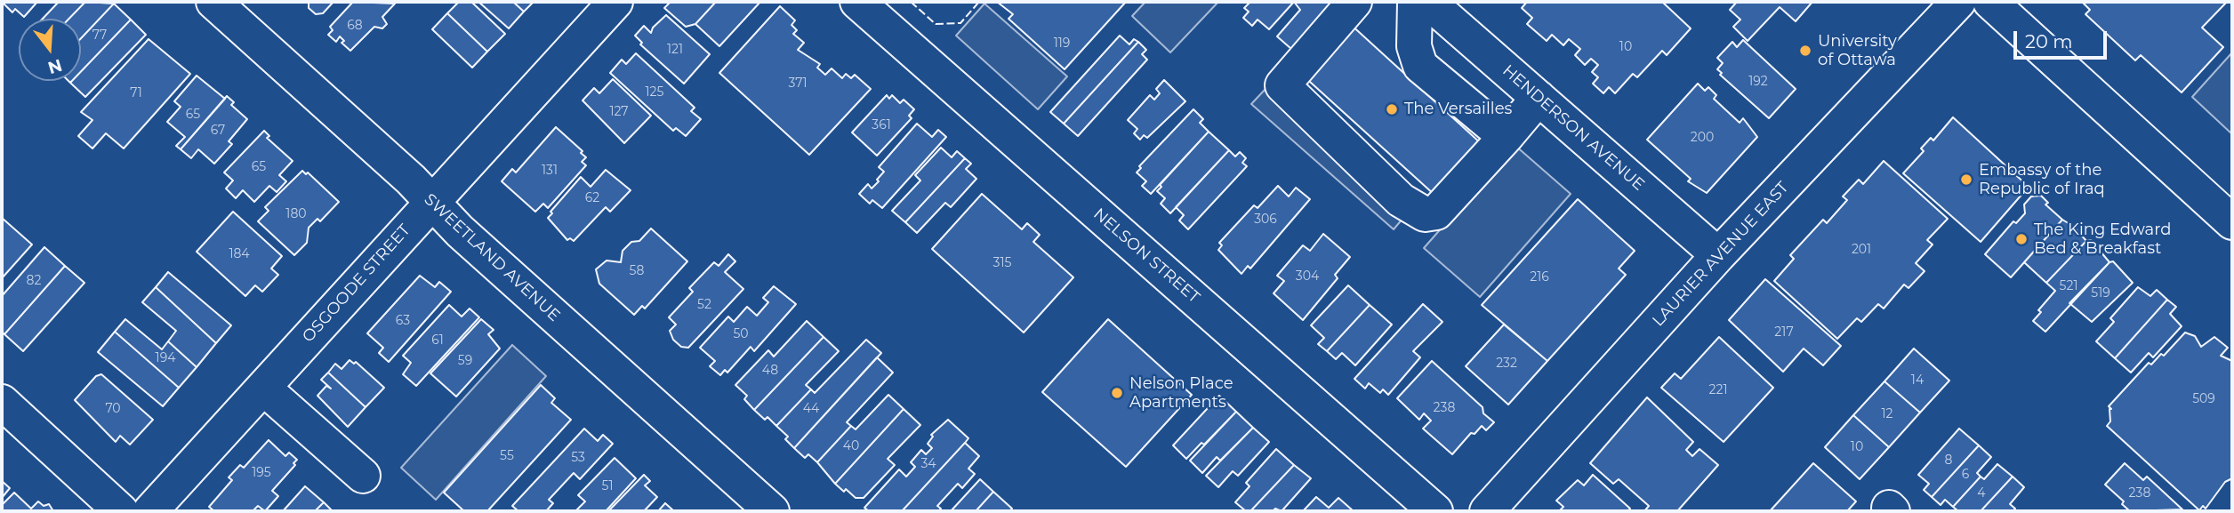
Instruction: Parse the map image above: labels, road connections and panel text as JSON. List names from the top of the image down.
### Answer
{
  "streets": {
    "street": [
      "HENDERSON AVENUE",
      "LAURIER AVENUE EAST",
      "NELSON STREET",
      "SWEETLAND AVENUE",
      "OSGOODE STREET"
    ]
  },
  "crossings": [
    ["HENDERSON AVENUE", "LAURIER AVENUE EAST"],
    ["SWEETLAND AVENUE", "OSGOODE STREET"]
  ],
  "places": [
    "University of Ottawa",
    "The Versailles",
    "Embassy of the Republic of Iraq",
    "The King Edward Bed & Breakfast",
    "Nelson Place Apartments"
  ],
  "house_numbers": [
    "68",
    "77",
    "119",
    "10",
    "121",
    "192",
    "371",
    "125",
    "71",
    "127",
    "65",
    "361",
    "67",
    "200",
    "65",
    "131",
    "62",
    "180",
    "306",
    "201",
    "184",
    "315",
    "58",
    "304",
    "216",
    "82",
    "521",
    "519",
    "52",
    "63",
    "217",
    "50",
    "61",
    "194",
    "59",
    "232",
    "48",
    "14",
    "221",
    "509",
    "238",
    "70",
    "44",
    "12",
    "40",
    "10",
    "55",
    "53",
    "8",
    "34",
    "195",
    "6",
    "51",
    "4",
    "238"
  ],
  "scale_bar": "20 m",
  "north": "bottom"
}
